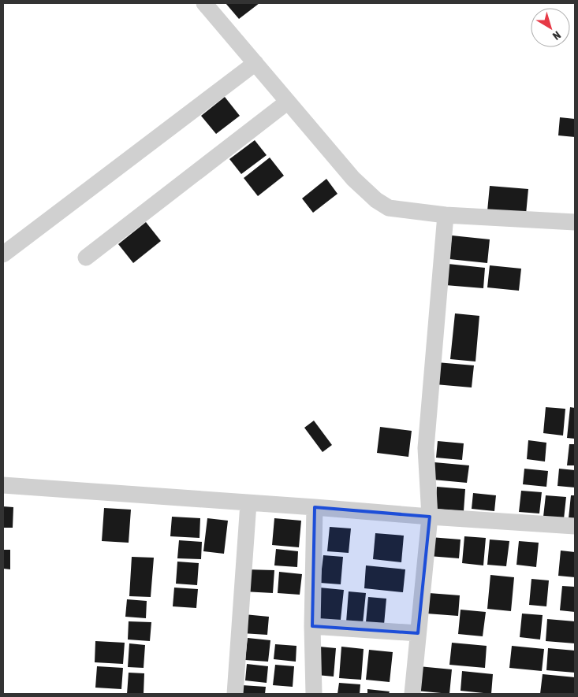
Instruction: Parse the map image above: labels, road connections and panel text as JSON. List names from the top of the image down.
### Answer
{
  "north": "bottom right"
}
